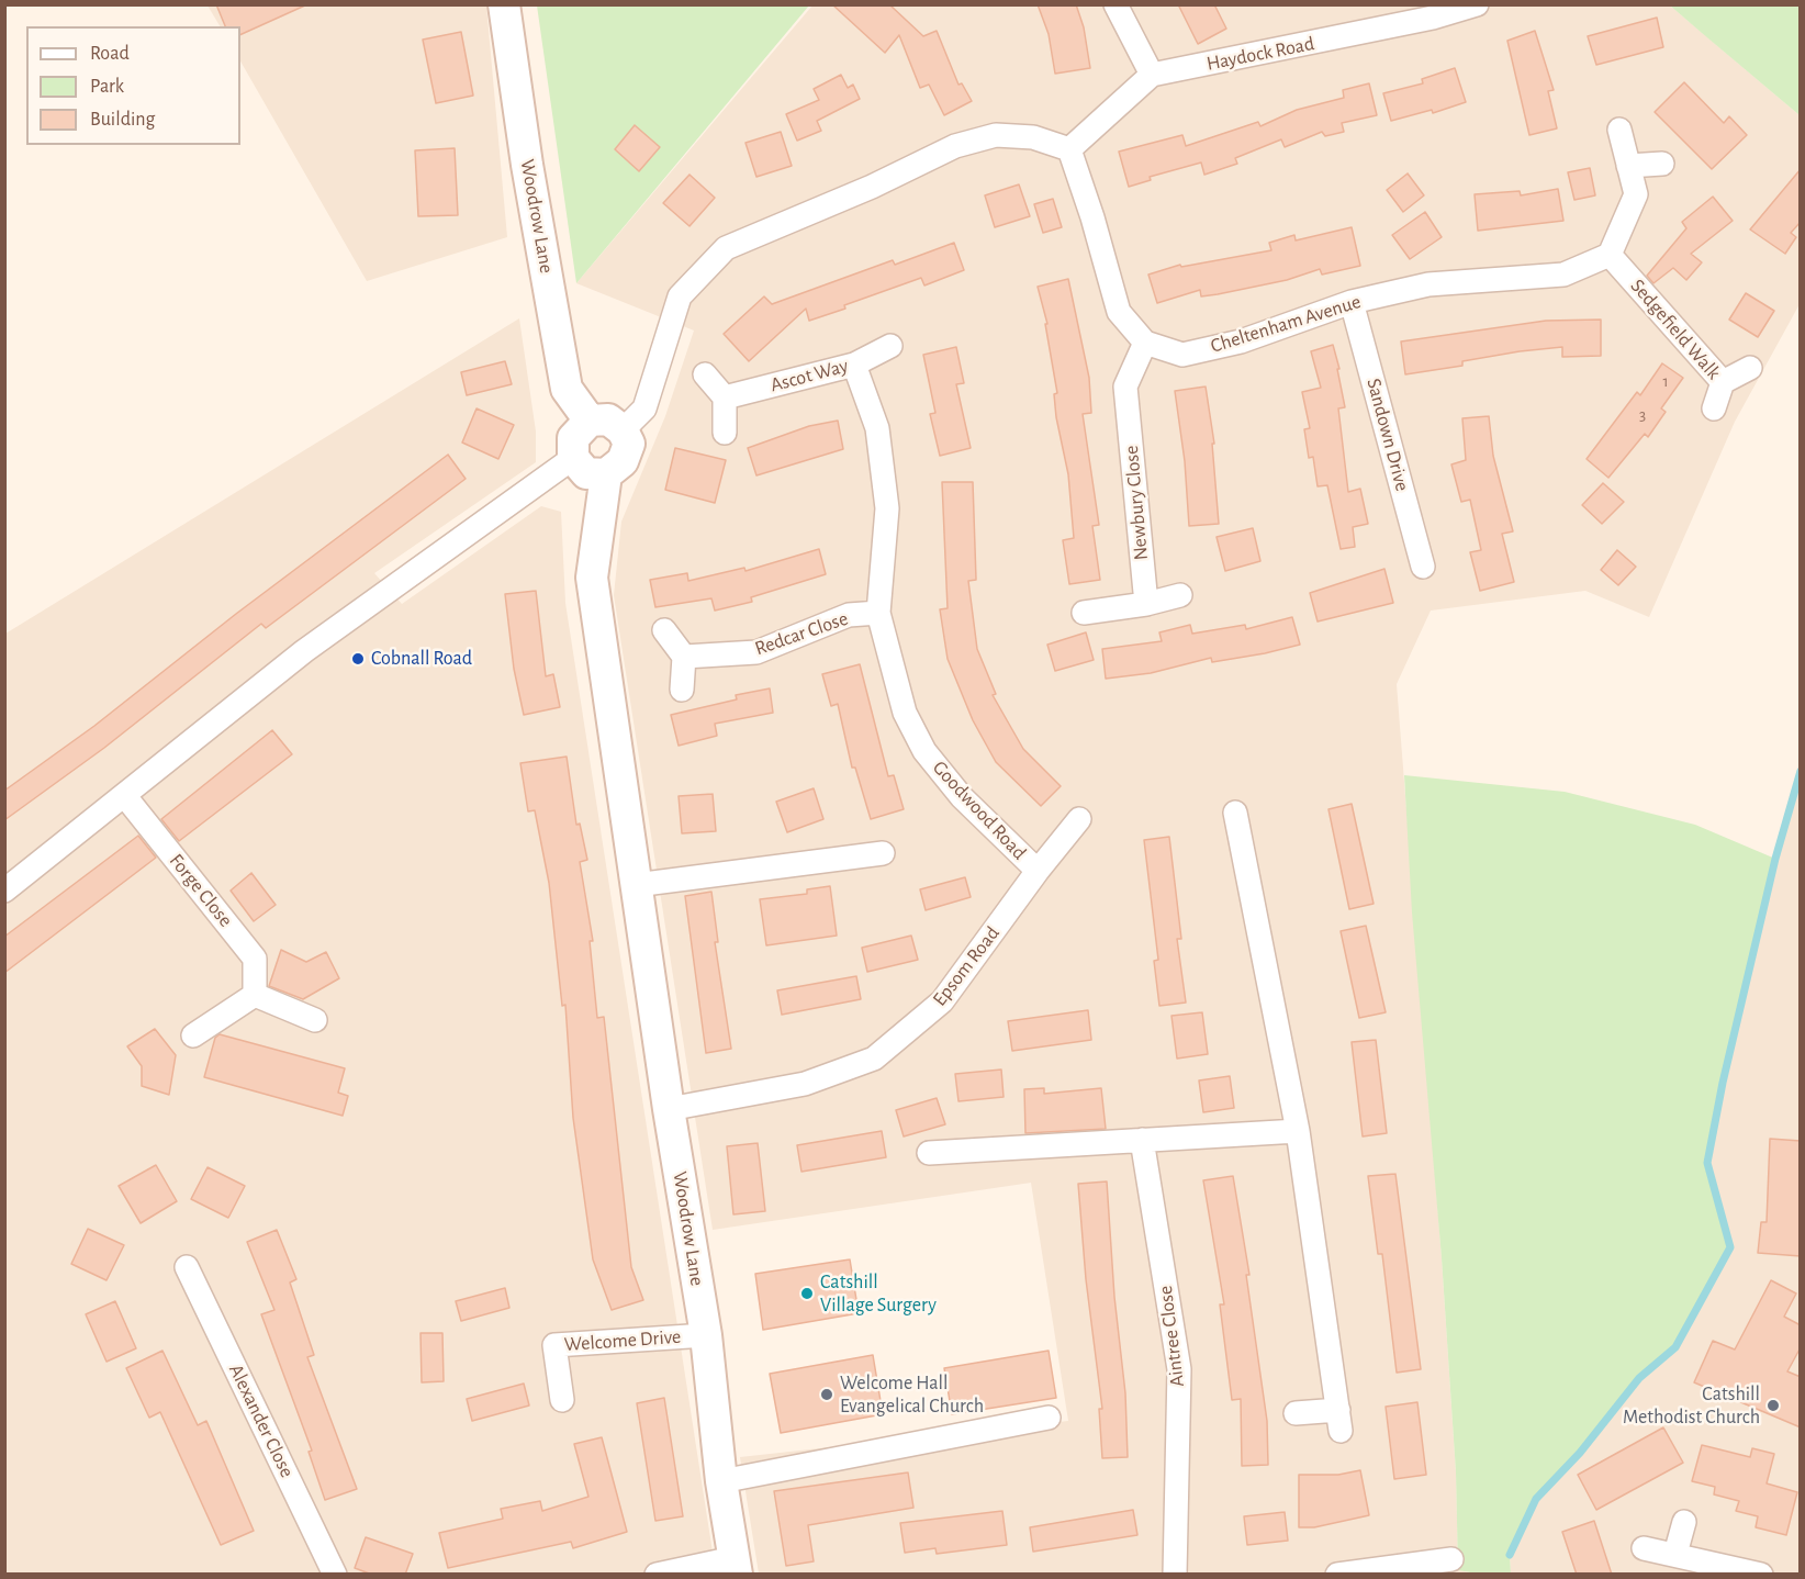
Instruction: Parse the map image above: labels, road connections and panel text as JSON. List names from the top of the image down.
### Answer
{
  "streets": {
    "street": [
      "Haydock Road",
      "Woodrow Lane",
      "Cheltenham Avenue",
      "Sedgefield Walk",
      "Ascot Way",
      "Sandown Drive",
      "Newbury Close",
      "Redcar Close",
      "Goodwood Road",
      "Forge Close",
      "Epsom Road",
      "Aintree Close",
      "Welcome Drive",
      "Alexander Close"
    ]
  },
  "crossings": [
    ["Woodrow Lane", "Epsom Road"],
    ["Woodrow Lane", "Welcome Drive"],
    ["Cheltenham Avenue", "Sedgefield Walk"],
    ["Cheltenham Avenue", "Sandown Drive"],
    ["Cheltenham Avenue", "Newbury Close"],
    ["Ascot Way", "Goodwood Road"],
    ["Redcar Close", "Goodwood Road"],
    ["Goodwood Road", "Epsom Road"]
  ],
  "places": [
    "Cobnall Road",
    "Catshill Village Surgery",
    "Welcome Hall Evangelical Church",
    "Catshill Methodist Church"
  ],
  "house_numbers": ["1", "3"],
  "legend": ["Road", "Park", "Building"]
}
